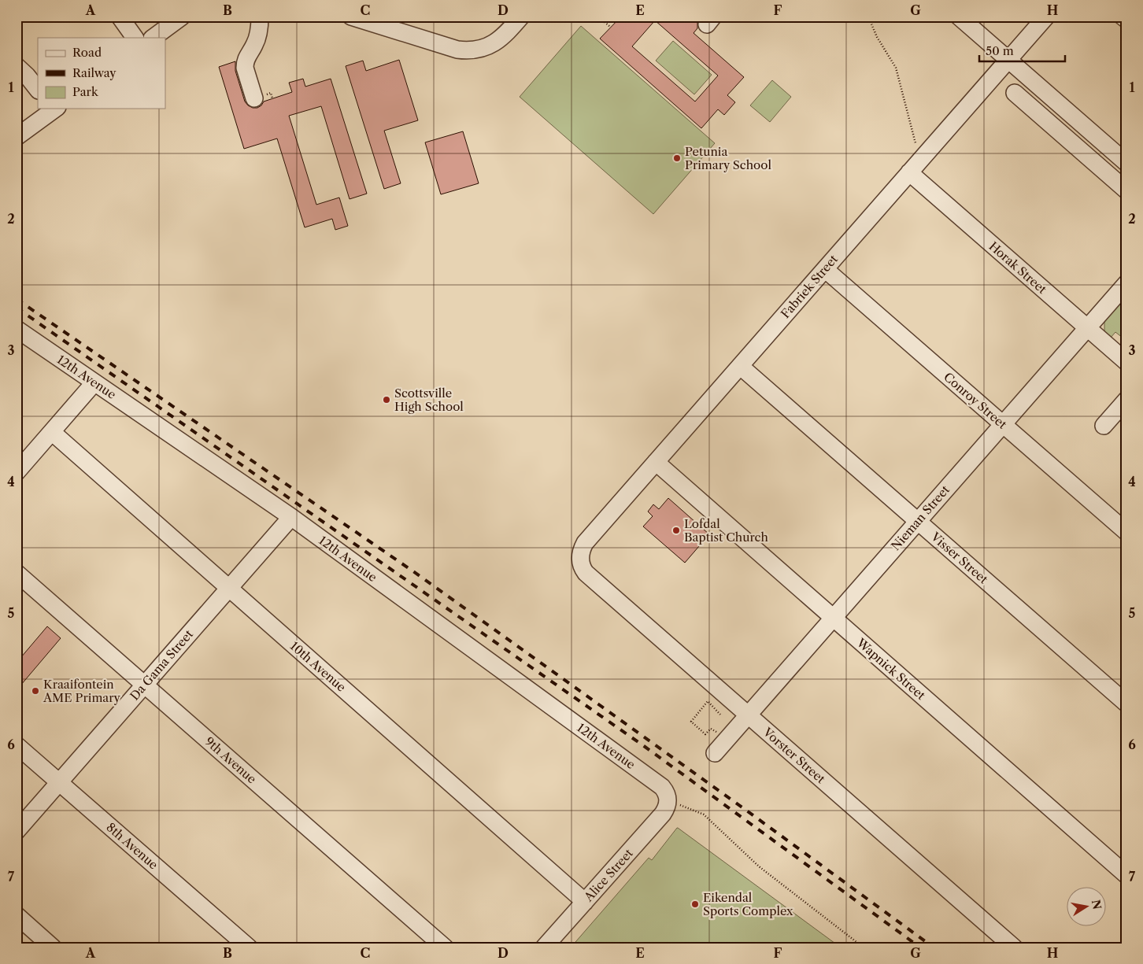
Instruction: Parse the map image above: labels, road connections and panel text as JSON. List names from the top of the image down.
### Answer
{
  "streets": {
    "street": [
      "Horak Street",
      "Fabriek Street",
      "12th Avenue",
      "Conroy Street",
      "Nieman Street",
      "Visser Street",
      "Da Gama Street",
      "10th Avenue",
      "Wapnick Street",
      "Vorster Street",
      "9th Avenue",
      "8th Avenue",
      "Alice Street"
    ]
  },
  "crossings": [
    ["Horak Street", "Fabriek Street"],
    ["Horak Street", "Nieman Street"],
    ["Fabriek Street", "Conroy Street"],
    ["Fabriek Street", "Visser Street"],
    ["Fabriek Street", "Wapnick Street"],
    ["Fabriek Street", "Vorster Street"],
    ["12th Avenue", "Da Gama Street"],
    ["12th Avenue", "Alice Street"],
    ["Conroy Street", "Nieman Street"],
    ["Nieman Street", "Visser Street"],
    ["Nieman Street", "Wapnick Street"],
    ["Nieman Street", "Vorster Street"],
    ["Da Gama Street", "10th Avenue"],
    ["Da Gama Street", "9th Avenue"],
    ["Da Gama Street", "8th Avenue"],
    ["10th Avenue", "Alice Street"]
  ],
  "places": [
    "Petunia Primary School",
    "Scottsville High School",
    "Lofdal Baptist Church",
    "Kraaifontein AME Primary",
    "Eikendal Sports Complex"
  ],
  "legend": ["Road", "Railway", "Park"],
  "scale_bar": "50 m",
  "north": "right",
  "grid": {
    "columns": [
      "A",
      "B",
      "C",
      "D",
      "E",
      "F",
      "G",
      "H"
    ],
    "rows": [
      "1",
      "2",
      "3",
      "4",
      "5",
      "6",
      "7"
    ]
  }
}
